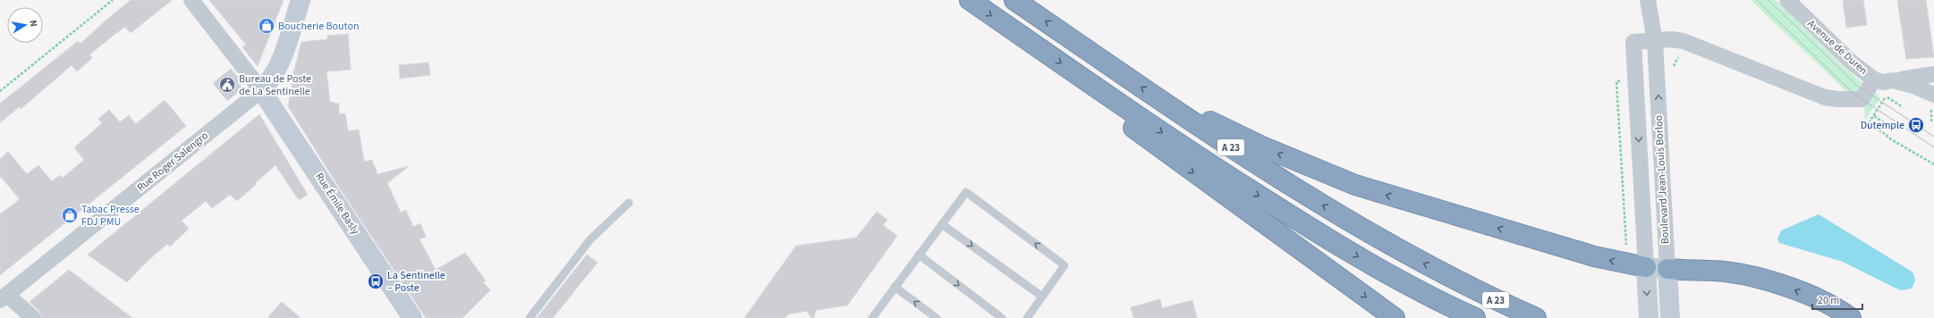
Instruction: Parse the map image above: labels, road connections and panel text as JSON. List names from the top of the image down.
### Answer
{
  "streets": {
    "highway": ["A 23"],
    "street": [
      "Avenue de Duren",
      "Rue Roger Salengro",
      "Boulevard Jean-Louis Borloo",
      "Rue Émile Basly"
    ]
  },
  "crossings": [
    ["Rue Roger Salengro", "Rue Émile Basly"]
  ],
  "places": {
    "shop": ["Boucherie Bouton", "Tabac Presse FDJ PMU"],
    "public building": ["Bureau de Poste de La Sentinelle"],
    "bus stop": ["Dutemple", "La Sentinelle – Poste"]
  },
  "scale_bar": "20 m",
  "north": "right"
}
